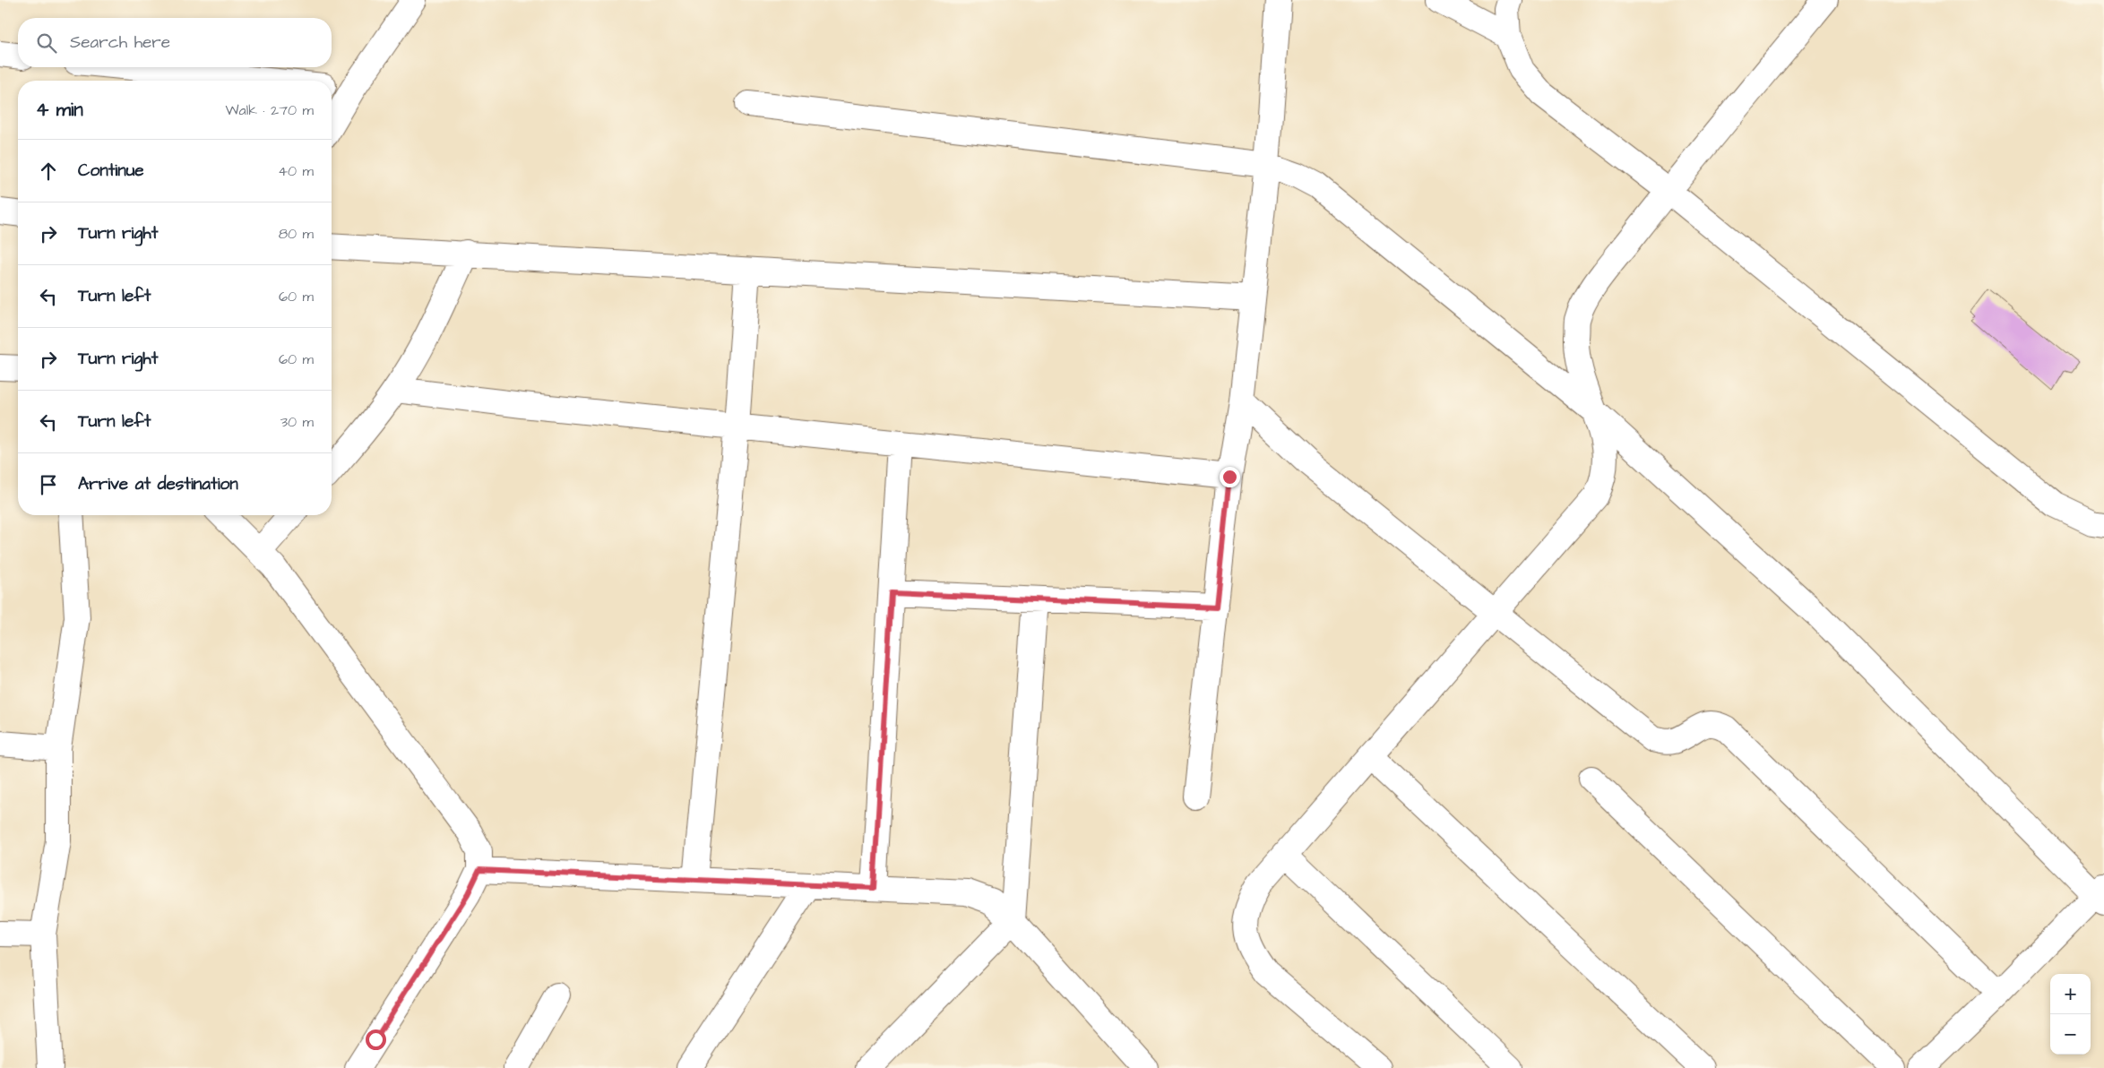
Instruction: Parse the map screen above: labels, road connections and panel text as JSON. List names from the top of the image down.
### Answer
{
  "page": {
    "search": "Search here",
    "heading": ["4 min", "Walk · 270 m"],
    "list": [
      ["Continue", "40 m"],
      ["Turn right", "80 m"],
      ["Turn left", "60 m"],
      ["Turn right", "60 m"],
      ["Turn left", "30 m"],
      "Arrive at destination"
    ],
    "map_buttons": ["+", "−"]
  }
}
